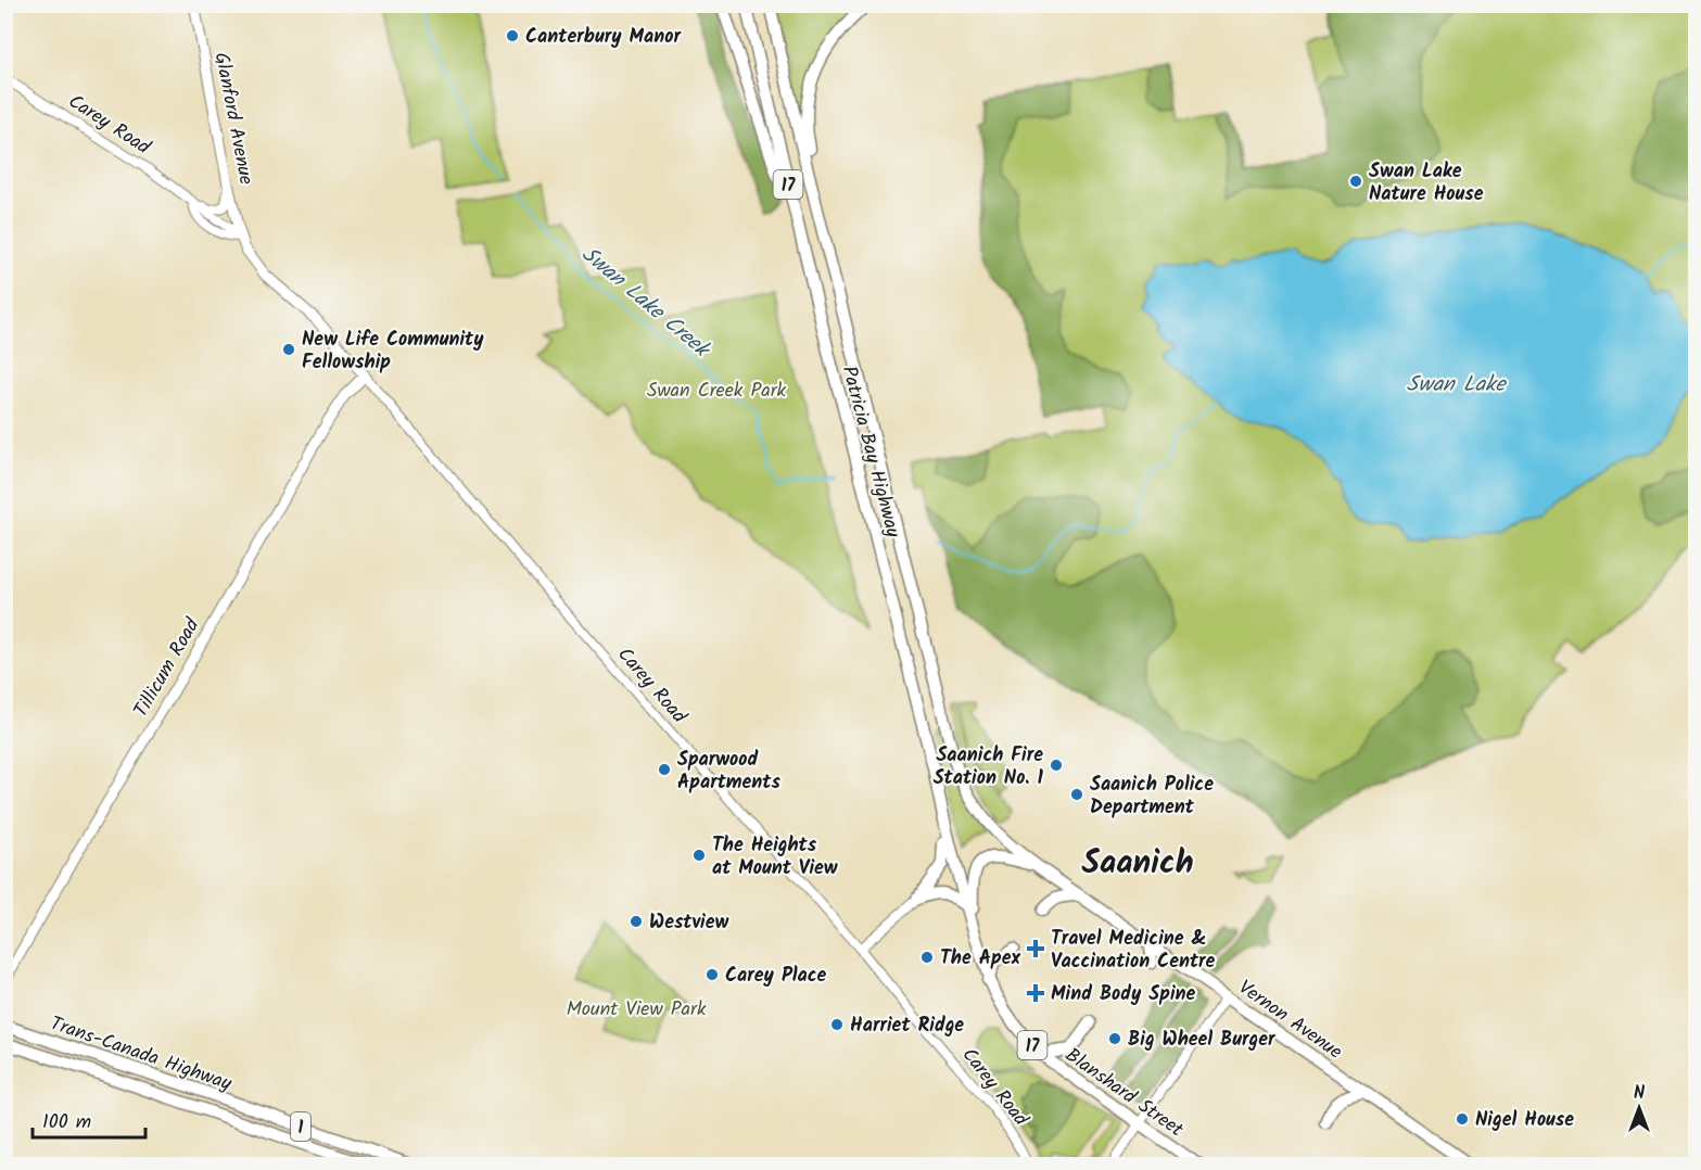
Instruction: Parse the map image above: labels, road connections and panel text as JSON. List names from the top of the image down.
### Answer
{
  "streets": {
    "highway": [
      "17",
      "Patricia Bay Highway",
      "Vernon Avenue",
      "Trans-Canada Highway",
      "Blanshard Street",
      "1"
    ],
    "main road": ["Glanford Avenue", "Carey Road", "Tillicum Road"]
  },
  "crossings": [
    ["Glanford Avenue", "Carey Road"],
    ["Carey Road", "Tillicum Road"],
    ["Patricia Bay Highway", "Vernon Avenue"],
    ["Patricia Bay Highway", "Blanshard Street"]
  ],
  "districts": ["Saanich"],
  "water": ["Swan Lake Creek", "Swan Lake"],
  "parks": ["Swan Creek Park", "Mount View Park"],
  "places": {
    "other": [
      "Canterbury Manor",
      "Swan Lake Nature House",
      "New Life Community Fellowship",
      "Saanich Fire Station No. 1",
      "Sparwood Apartments",
      "Saanich Police Department",
      "The Heights at Mount View",
      "Westview",
      "The Apex",
      "Carey Place",
      "Harriet Ridge",
      "Big Wheel Burger",
      "Nigel House"
    ],
    "health": ["Travel Medicine & Vaccination Centre", "Mind Body Spine"]
  },
  "scale_bar": "100 m",
  "north": "top"
}
